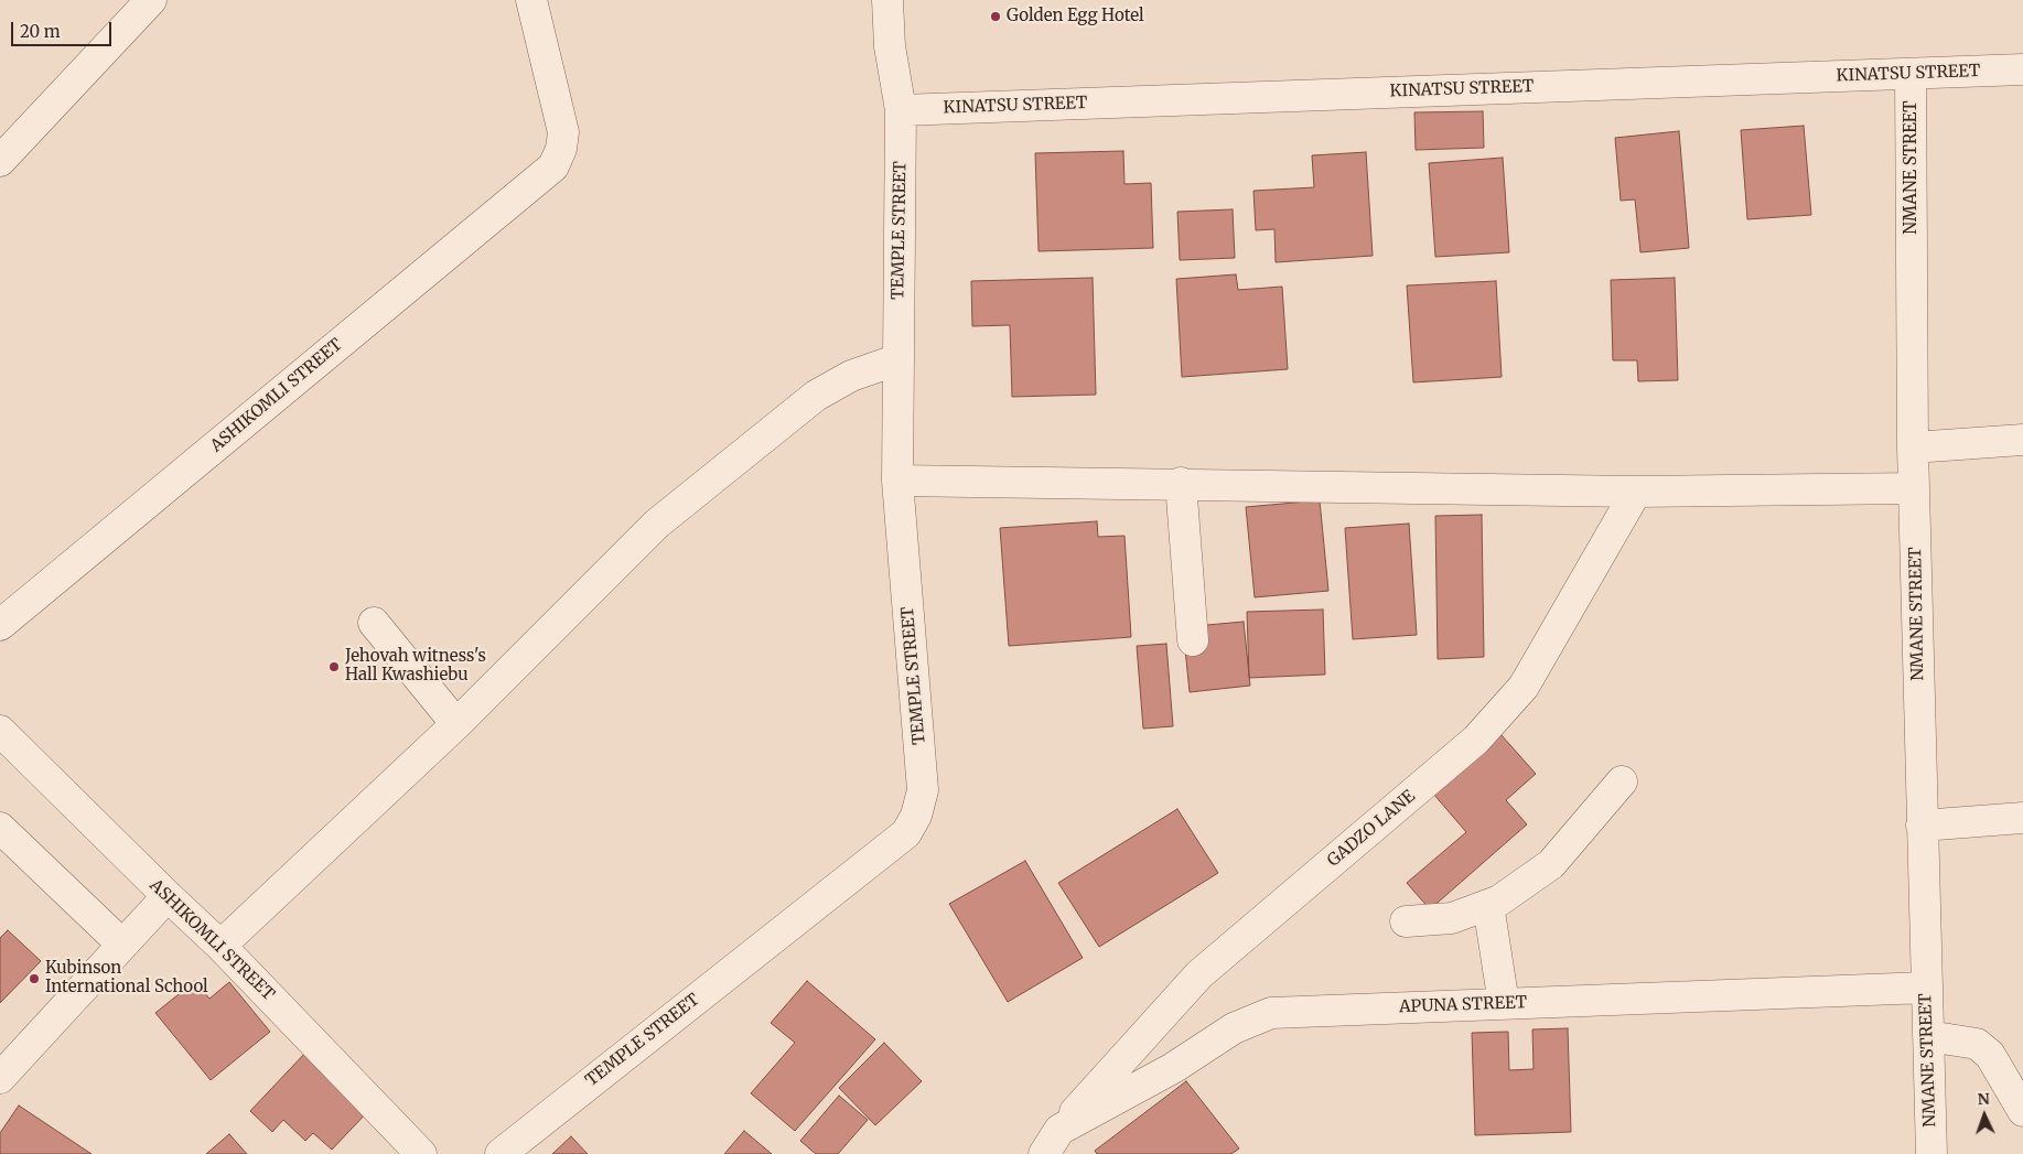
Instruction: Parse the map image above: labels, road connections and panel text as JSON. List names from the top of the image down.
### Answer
{
  "streets": {
    "street": [
      "KINATSU STREET",
      "NMANE STREET",
      "TEMPLE STREET",
      "ASHIKOMLI STREET",
      "GADZO LANE",
      "APUNA STREET"
    ]
  },
  "crossings": [
    ["KINATSU STREET", "NMANE STREET"],
    ["KINATSU STREET", "TEMPLE STREET"],
    ["NMANE STREET", "APUNA STREET"],
    ["GADZO LANE", "APUNA STREET"]
  ],
  "places": ["Golden Egg Hotel", "Jehovah witness's Hall Kwashiebu", "Kubinson International School"],
  "scale_bar": "20 m",
  "north": "top"
}
